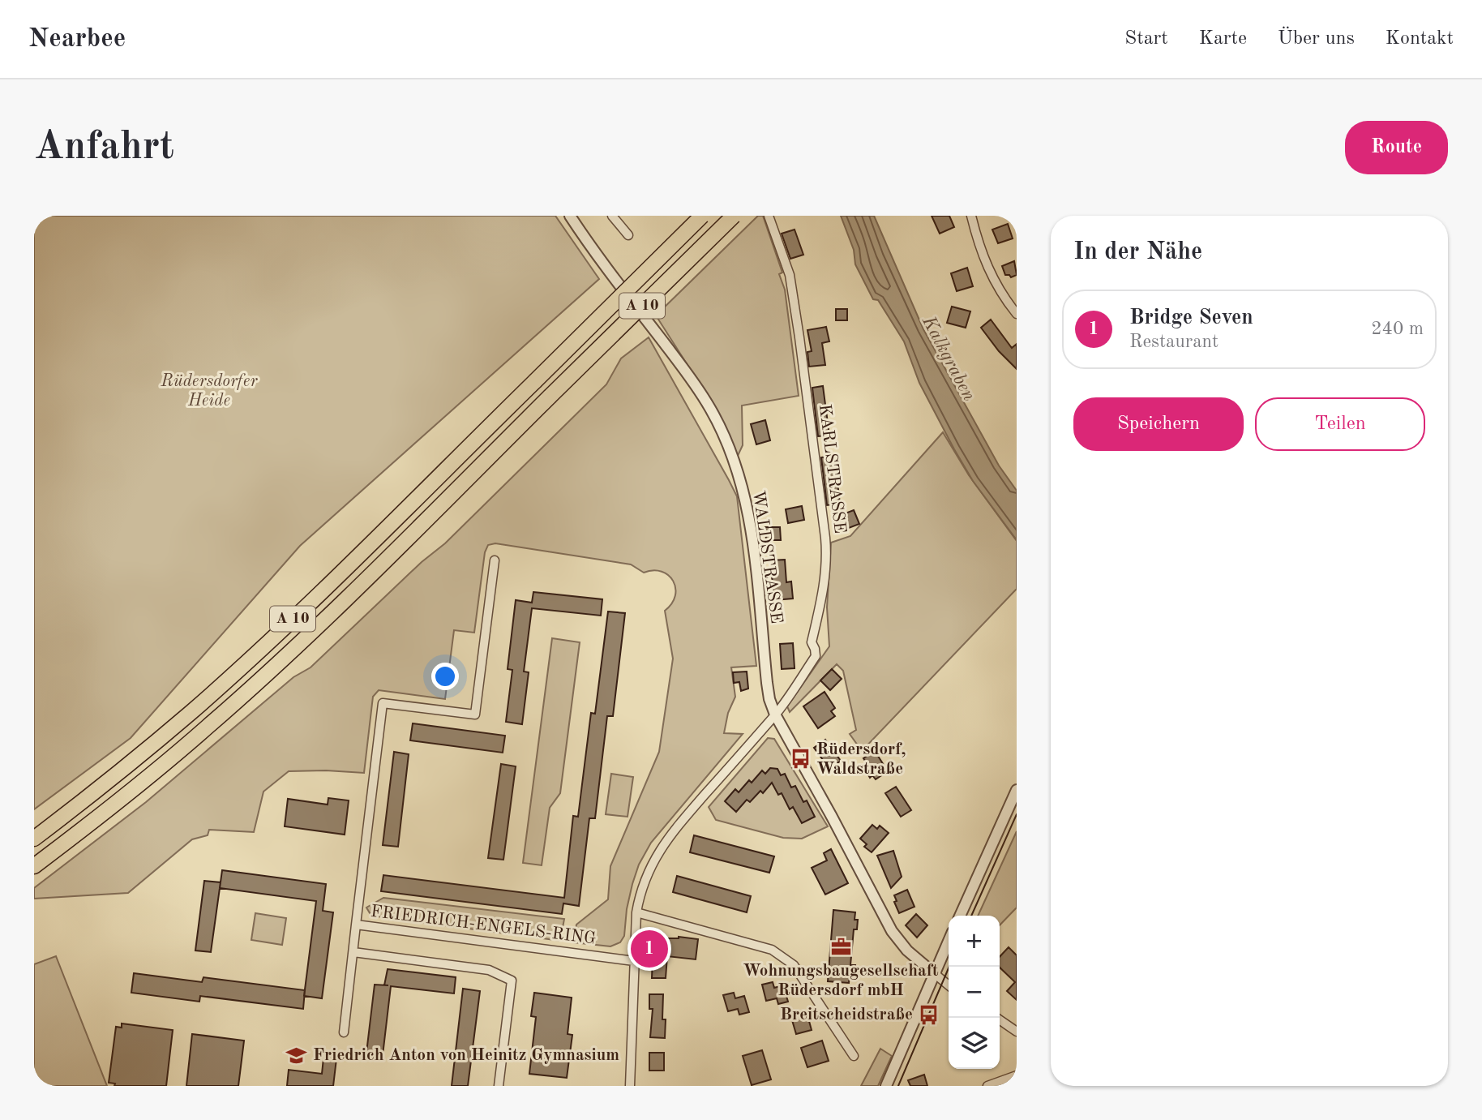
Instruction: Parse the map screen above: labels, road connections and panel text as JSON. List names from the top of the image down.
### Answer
{
  "streets": {
    "highway": ["A 10"],
    "street": ["KARLSTRASSE", "WALDSTRASSE", "FRIEDRICH-ENGELS-RING"]
  },
  "crossings": [
    ["KARLSTRASSE", "WALDSTRASSE"]
  ],
  "water": ["Kalkgraben"],
  "parks": ["Rüdersdorfer Heide"],
  "places": {
    "bus stop": ["Rüdersdorf, Waldstraße", "Breitscheidstraße"],
    "office": ["Wohnungsbaugesellschaft Rüdersdorf mbH"],
    "school or university": ["Friedrich Anton von Heinitz Gymnasium"]
  },
  "page": {
    "header": "Nearbee",
    "nav": [
      "Start",
      "Karte",
      "Über uns",
      "Kontakt"
    ],
    "buttons": [
      "Route",
      ["Speichern", "Teilen"]
    ],
    "title": "Anfahrt",
    "heading": "In der Nähe",
    "list": [
      {
        "mark": "1",
        "name": "Bridge Seven",
        "note": "Restaurant",
        "value": "240 m"
      }
    ],
    "map_buttons": ["+", "−"],
    "pins": "1"
  }
}
